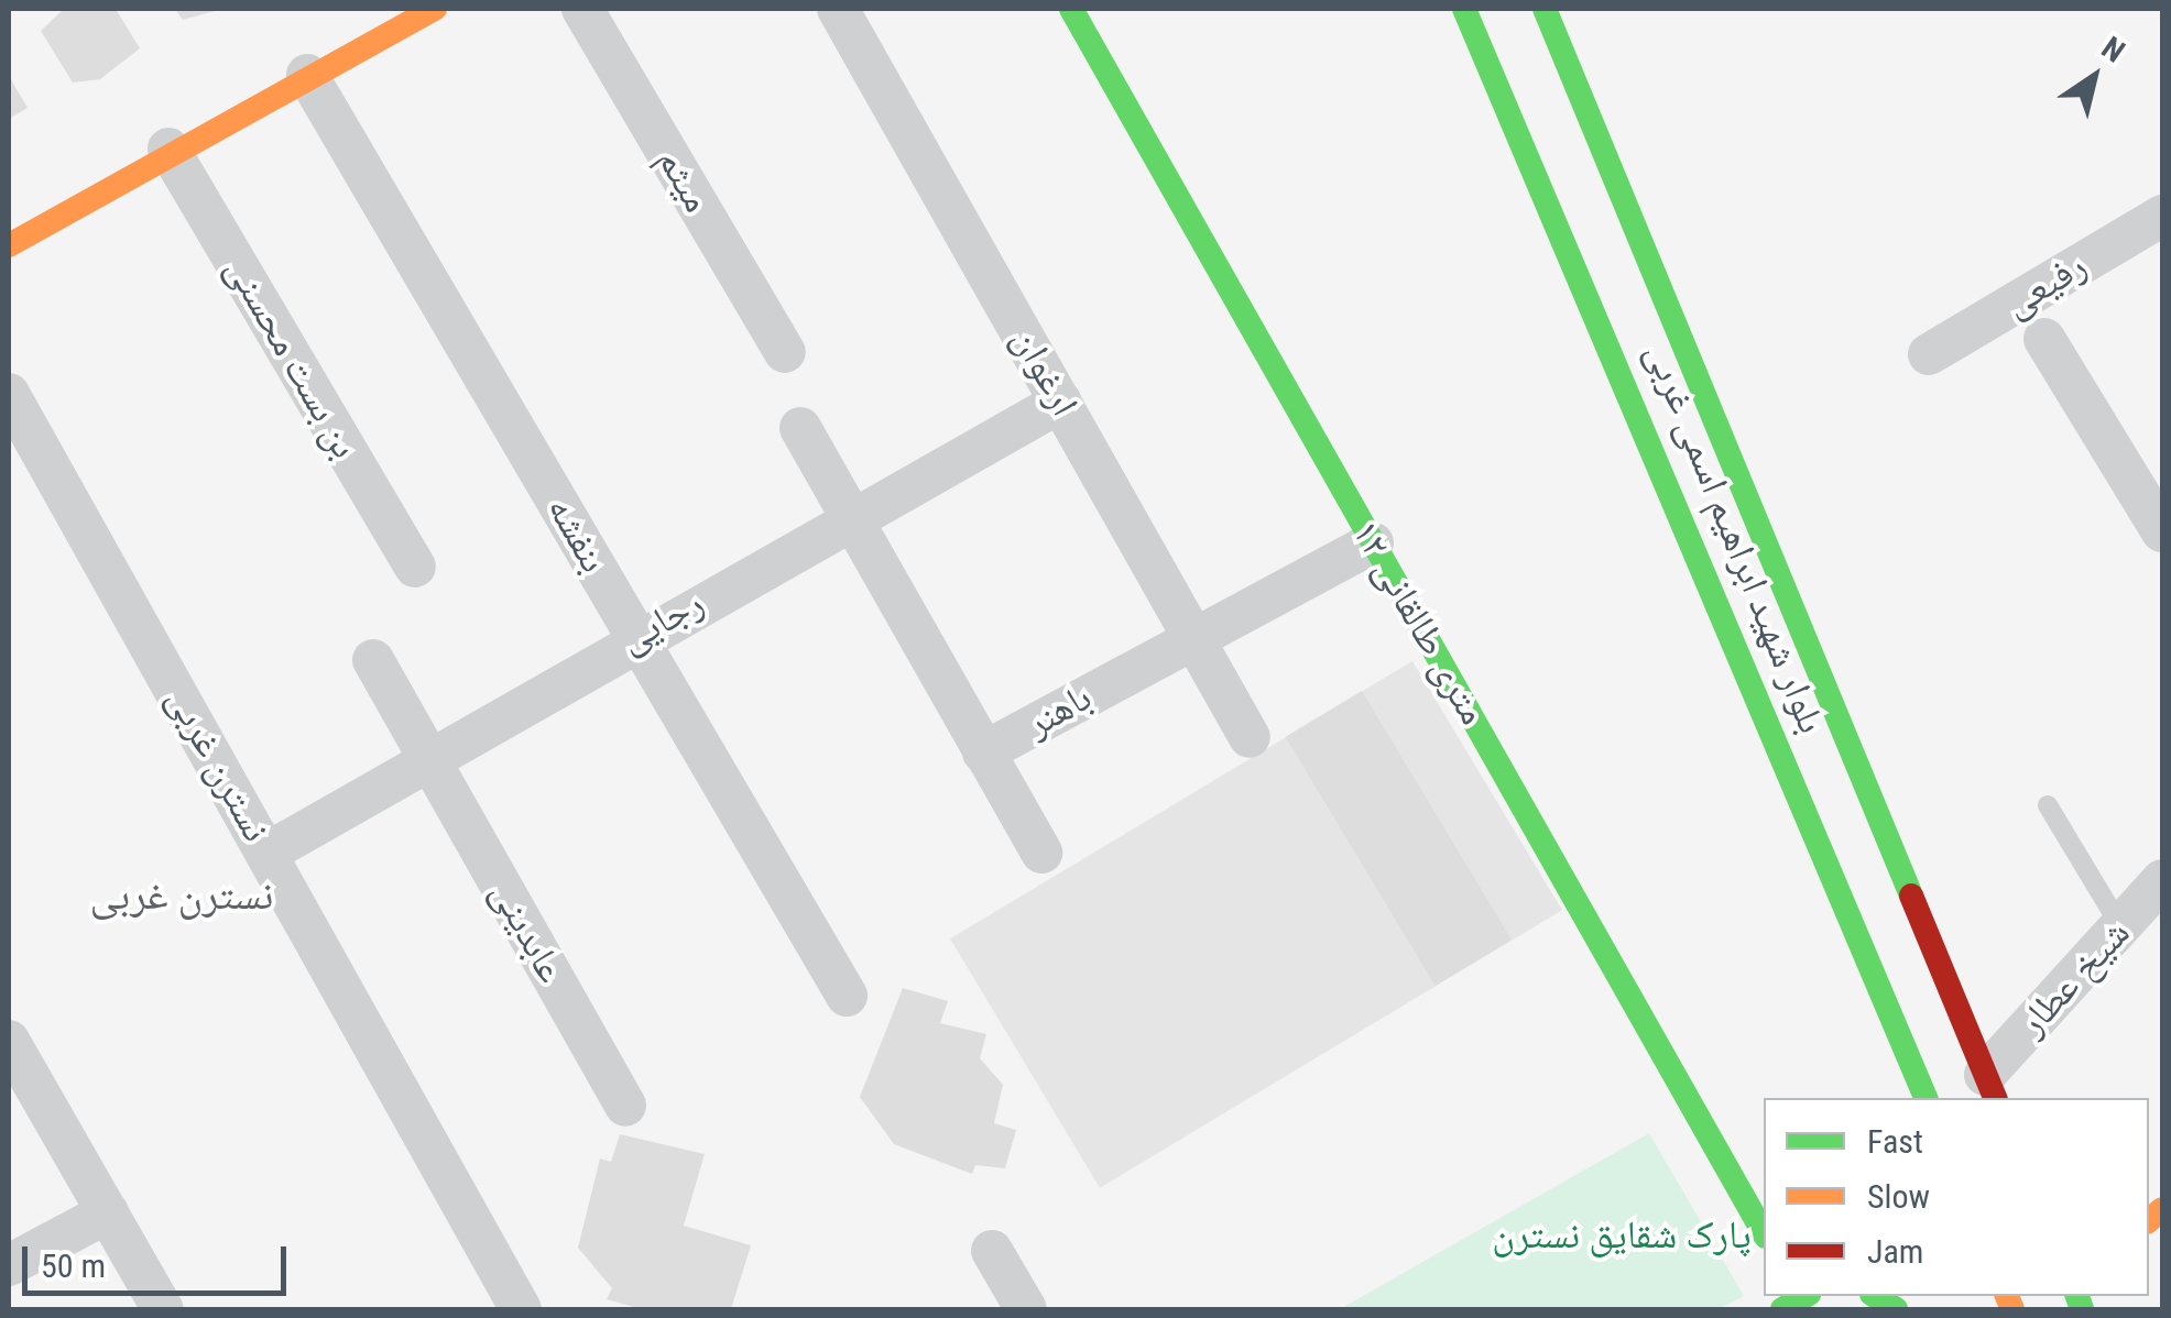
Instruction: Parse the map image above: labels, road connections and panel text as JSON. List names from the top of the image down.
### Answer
{
  "streets": {
    "main road": ["بلوار شهید ابراهیم اسمی غربی", "۱۲ متری طالقانی"],
    "street": [
      "میثم",
      "رفیعی",
      "بن بست محسنی",
      "ارغوان",
      "بنفشه",
      "رجایی",
      "باهنر",
      "نسترن غربی",
      "عابدینی",
      "شیخ عطار"
    ]
  },
  "crossings": [
    ["ارغوان", "رجایی"],
    ["ارغوان", "باهنر"],
    ["بنفشه", "رجایی"],
    ["بلوار شهید ابراهیم اسمی غربی", "شیخ عطار"],
    ["رجایی", "باهنر"],
    ["رجایی", "نسترن غربی"],
    ["رجایی", "عابدینی"],
    ["۱۲ متری طالقانی", "باهنر"]
  ],
  "districts": ["نسترن غربی"],
  "parks": ["پارک شقایق نسترن"],
  "legend": ["Fast", "Slow", "Jam"],
  "scale_bar": "50 m",
  "north": "top right"
}
